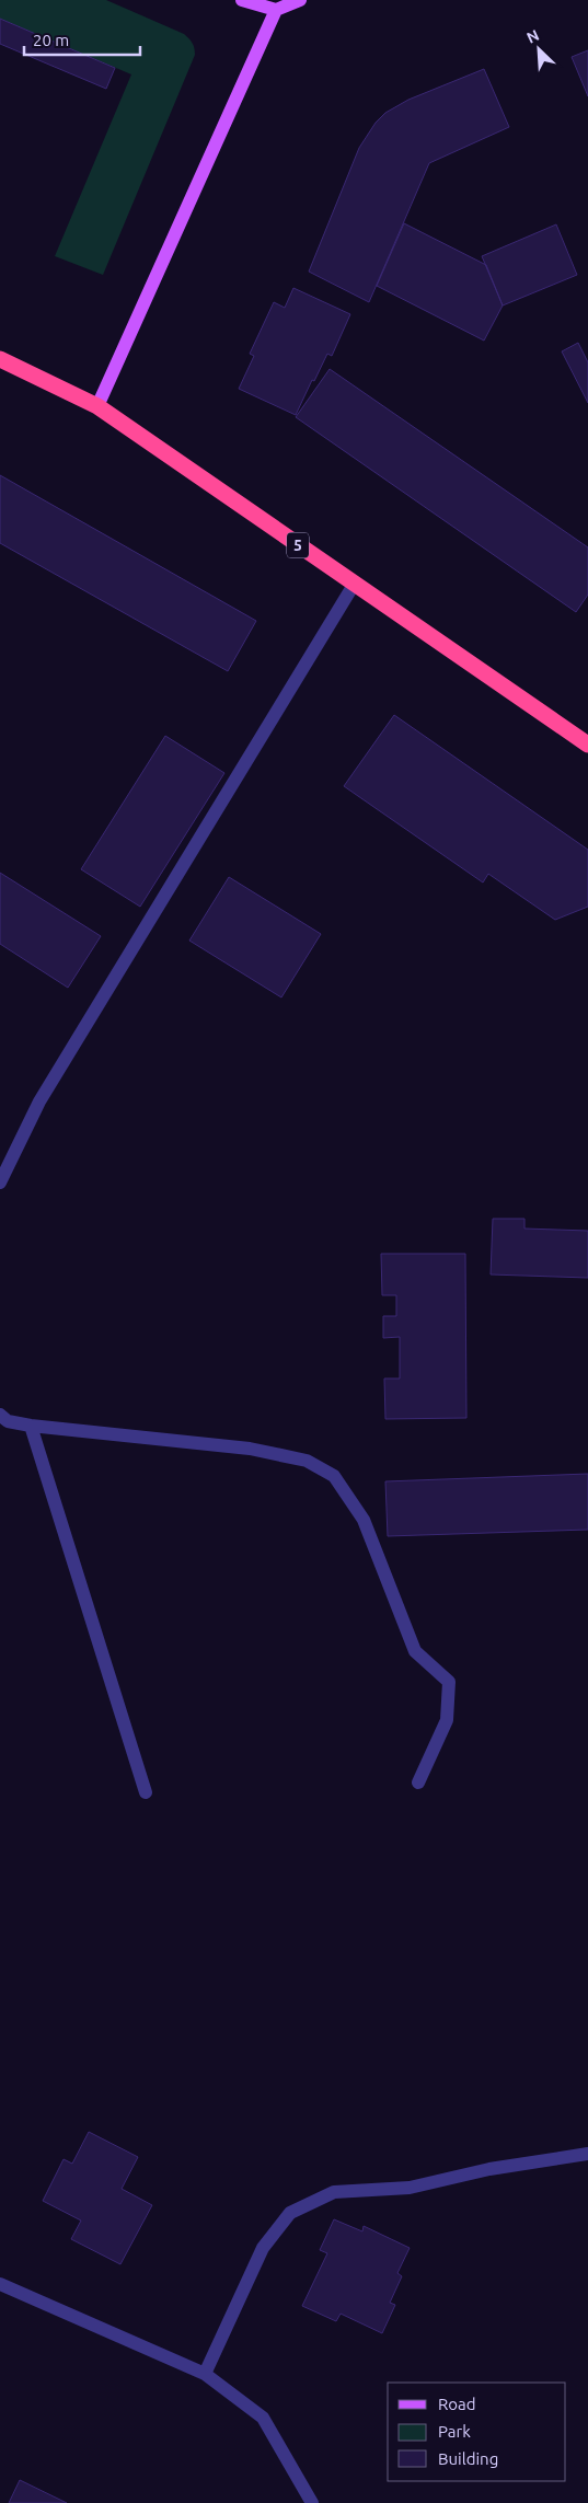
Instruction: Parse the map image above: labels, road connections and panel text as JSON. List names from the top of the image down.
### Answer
{
  "streets": {
    "highway": ["5"]
  },
  "legend": ["Road", "Park", "Building"],
  "scale_bar": "20 m",
  "north": "top left"
}
